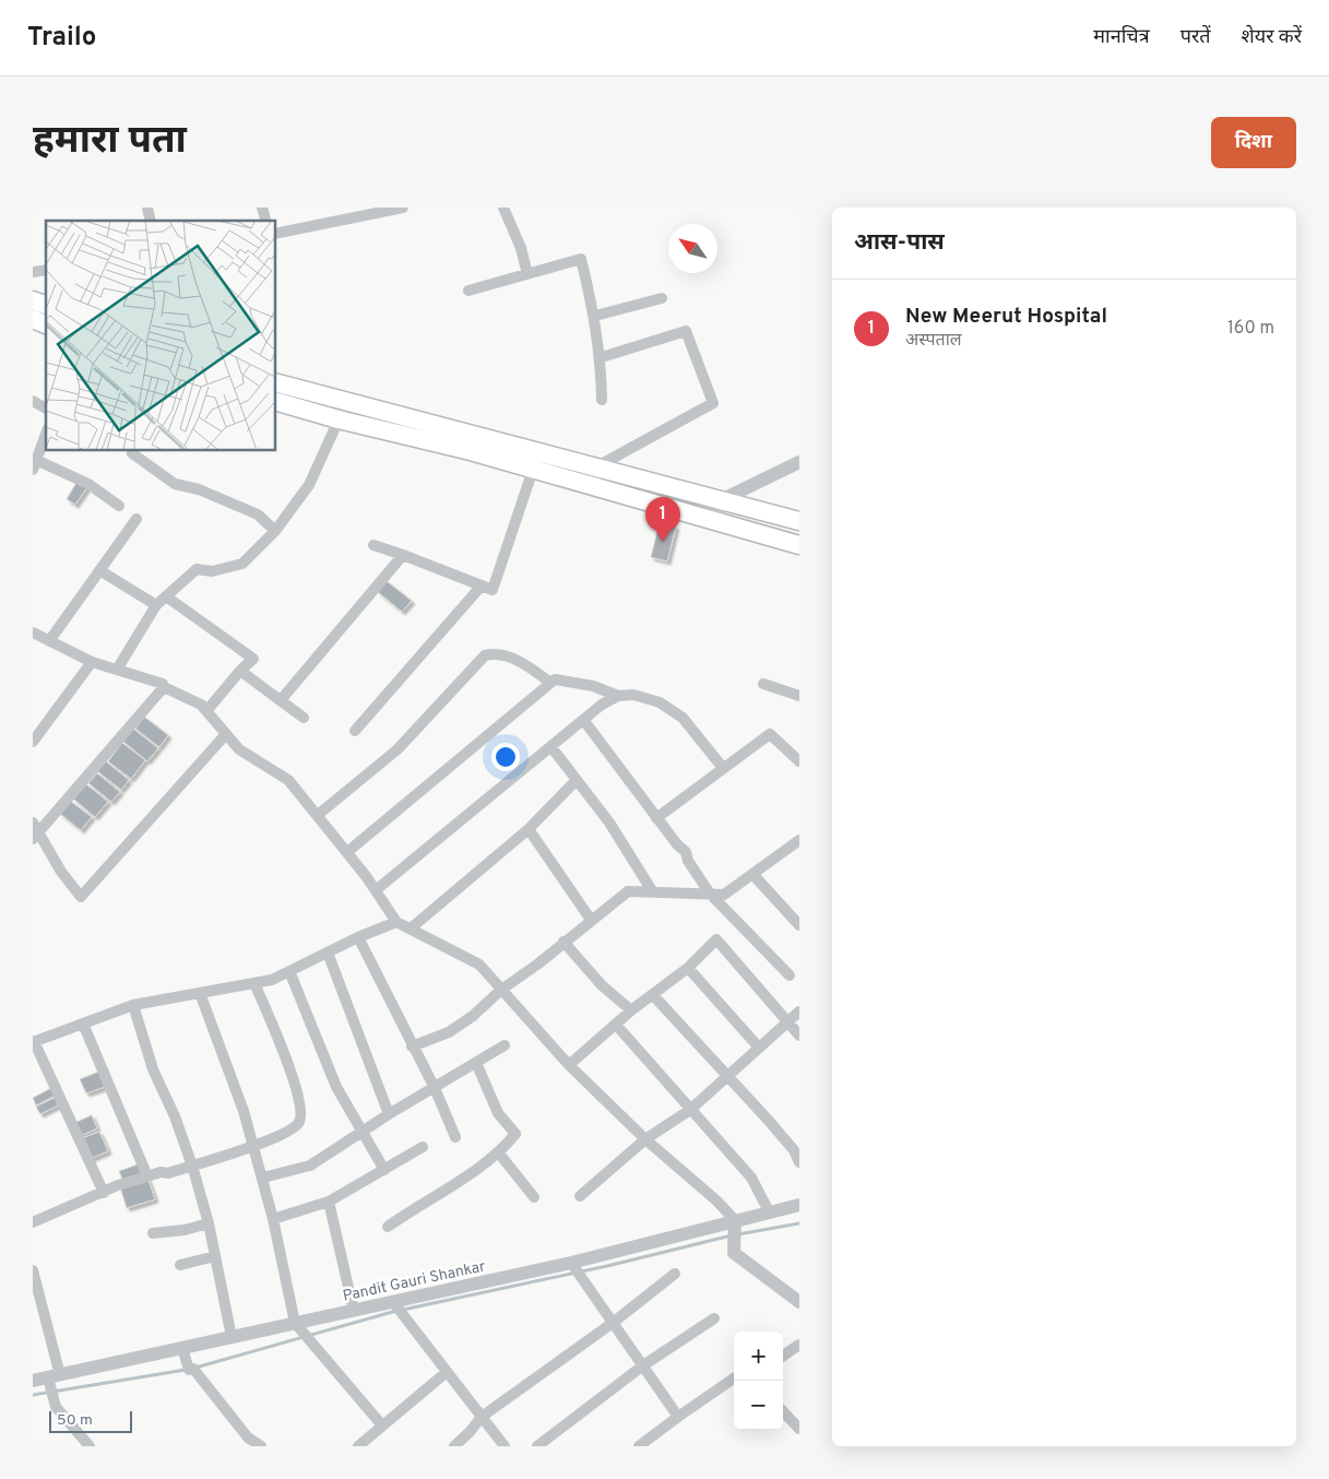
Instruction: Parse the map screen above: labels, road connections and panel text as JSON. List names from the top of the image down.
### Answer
{
  "streets": {
    "street": ["Pandit Gauri Shankar"]
  },
  "scale_bar": "50 m",
  "north": "top left",
  "page": {
    "header": "Trailo",
    "nav": ["मानचित्र", "परतें", "शेयर करें"],
    "buttons": "दिशा",
    "title": "हमारा पता",
    "heading": "आस-पास",
    "list": [
      {
        "mark": "1",
        "name": "New Meerut Hospital",
        "note": "अस्पताल",
        "value": "160 m"
      }
    ],
    "pins": "1",
    "map_buttons": ["+", "−"],
    "scale": "50 m"
  }
}
